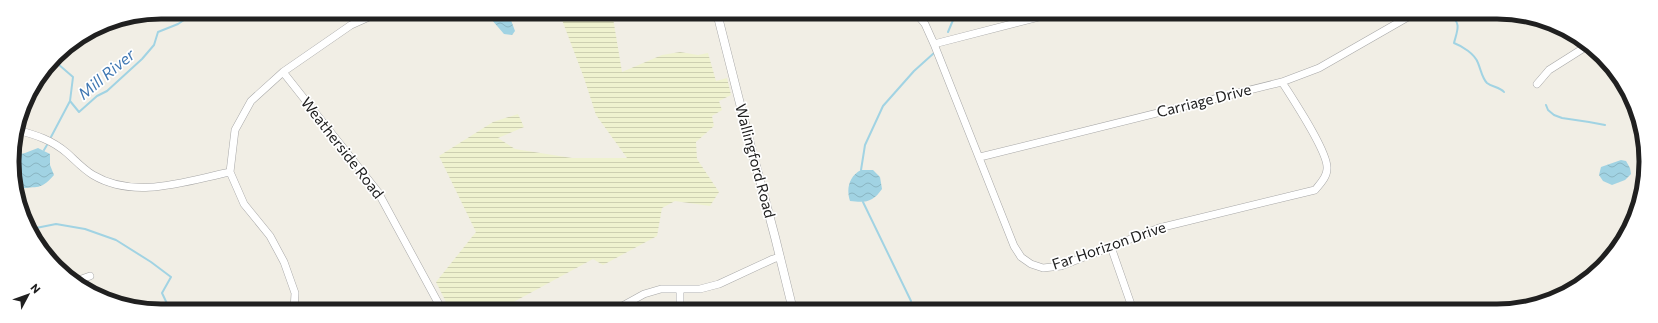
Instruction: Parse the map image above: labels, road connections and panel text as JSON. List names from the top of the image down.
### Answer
{
  "streets": {
    "street": [
      "Carriage Drive",
      "Weatherside Road",
      "Wallingford Road",
      "Far Horizon Drive"
    ]
  },
  "crossings": [
    ["Carriage Drive", "Far Horizon Drive"]
  ],
  "water": ["Mill River"],
  "north": "top right"
}
